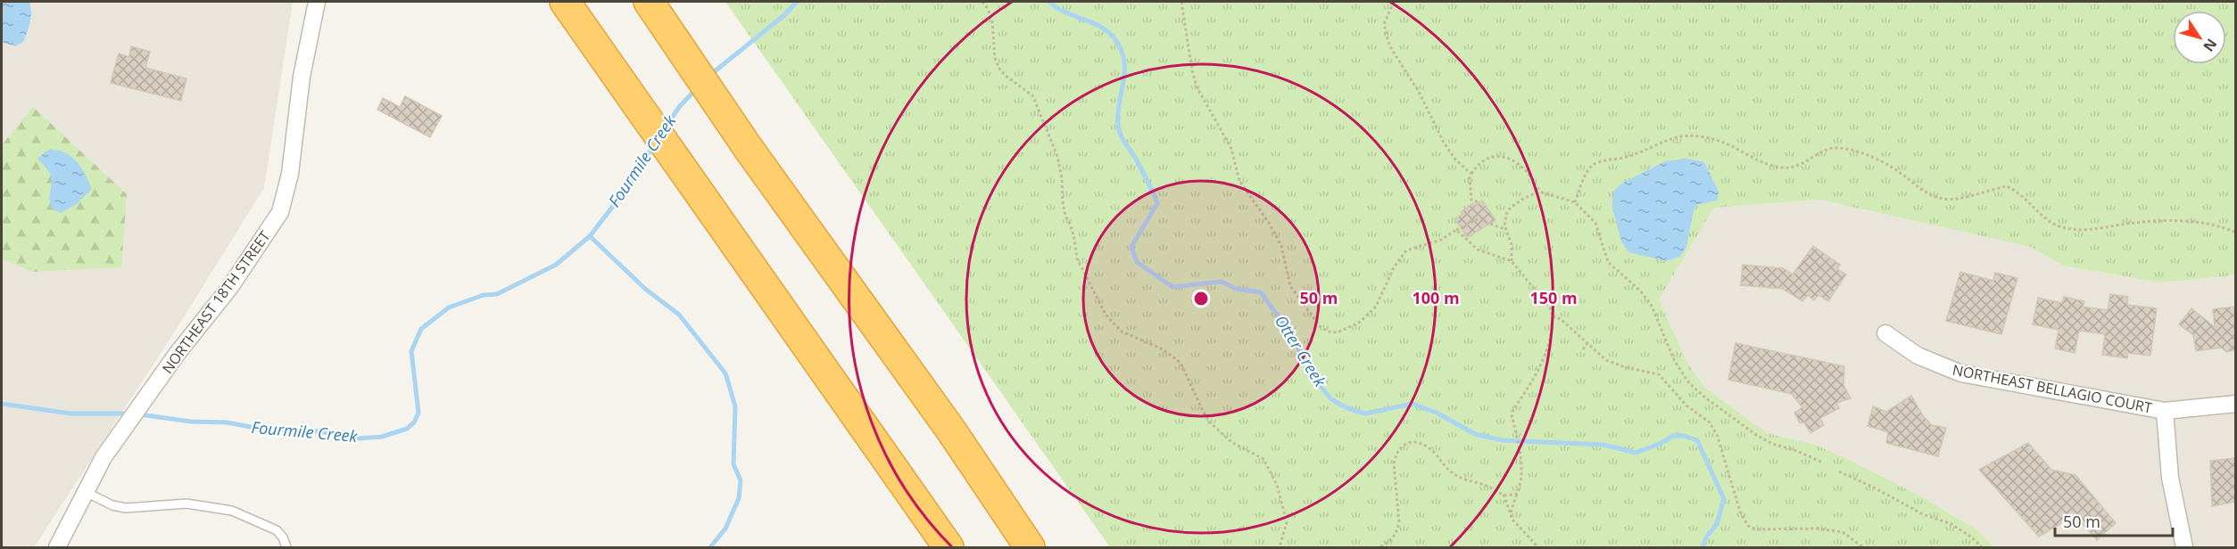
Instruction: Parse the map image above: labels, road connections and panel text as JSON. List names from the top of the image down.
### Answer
{
  "streets": {
    "street": ["NORTHEAST 18TH STREET", "NORTHEAST BELLAGIO COURT"]
  },
  "water": ["Fourmile Creek", "Otter Creek"],
  "scale_bar": "50 m",
  "north": "bottom right",
  "rings": ["50 m", "100 m", "150 m"]
}
